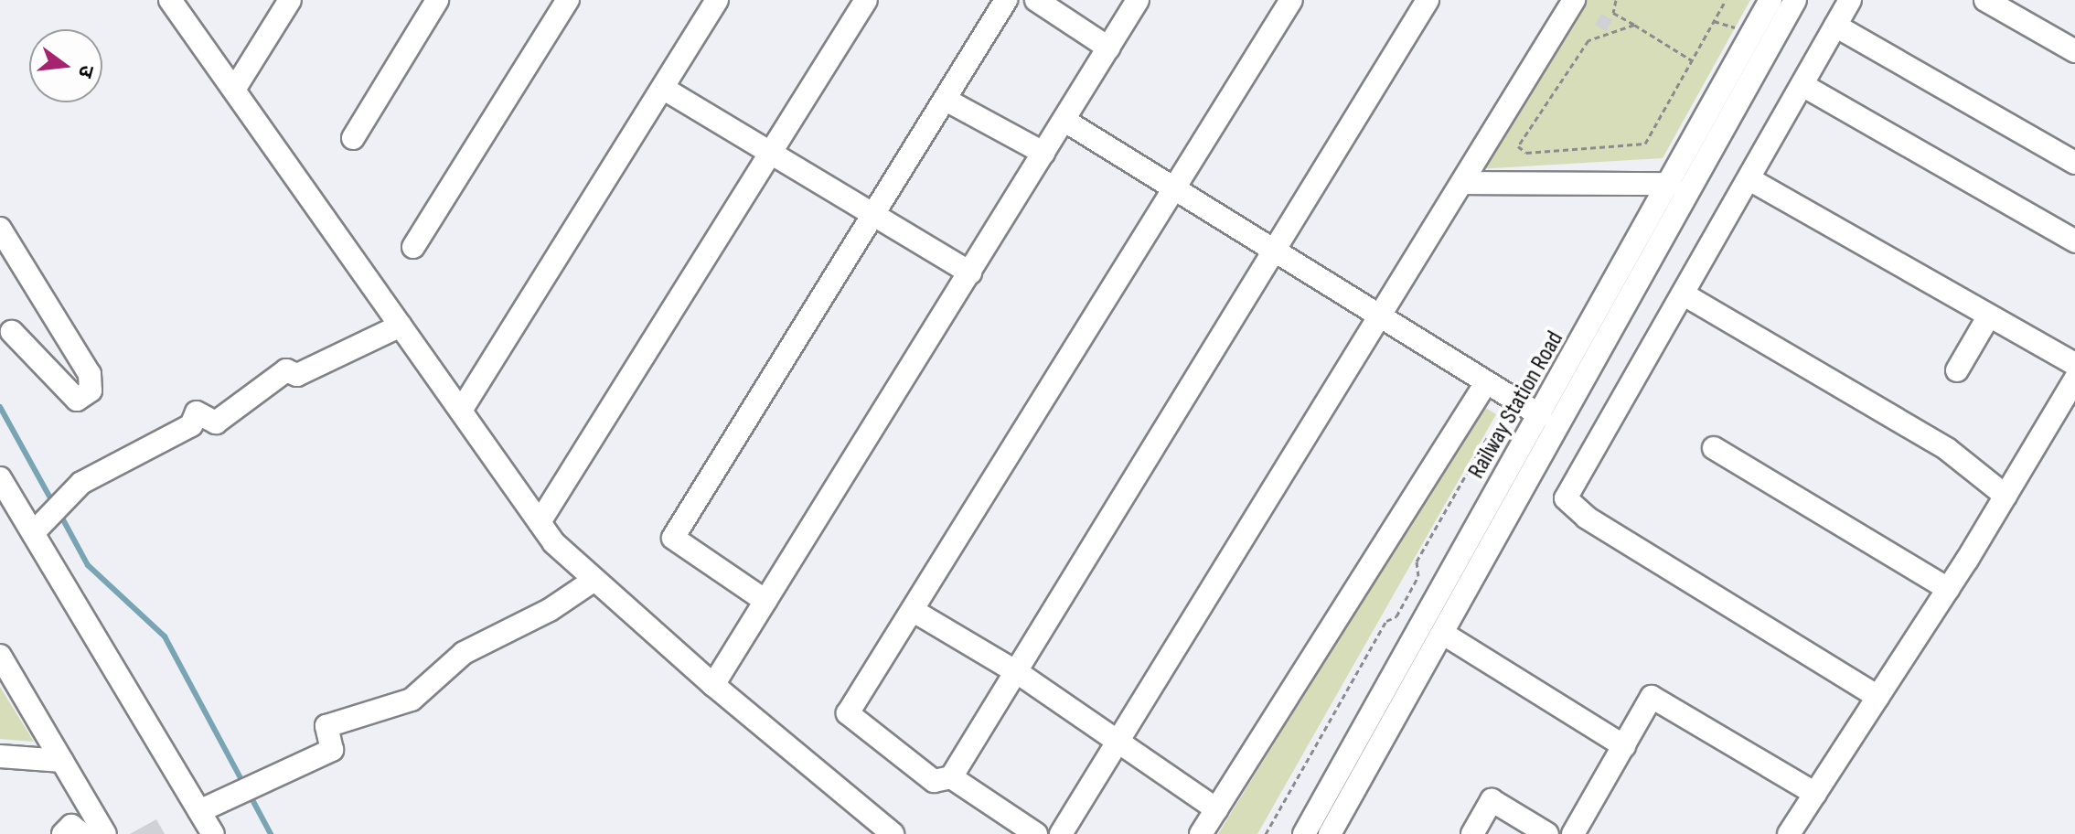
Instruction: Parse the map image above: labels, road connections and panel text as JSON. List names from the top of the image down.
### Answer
{
  "streets": {
    "street": ["Railway Station Road"]
  },
  "north": "right"
}
